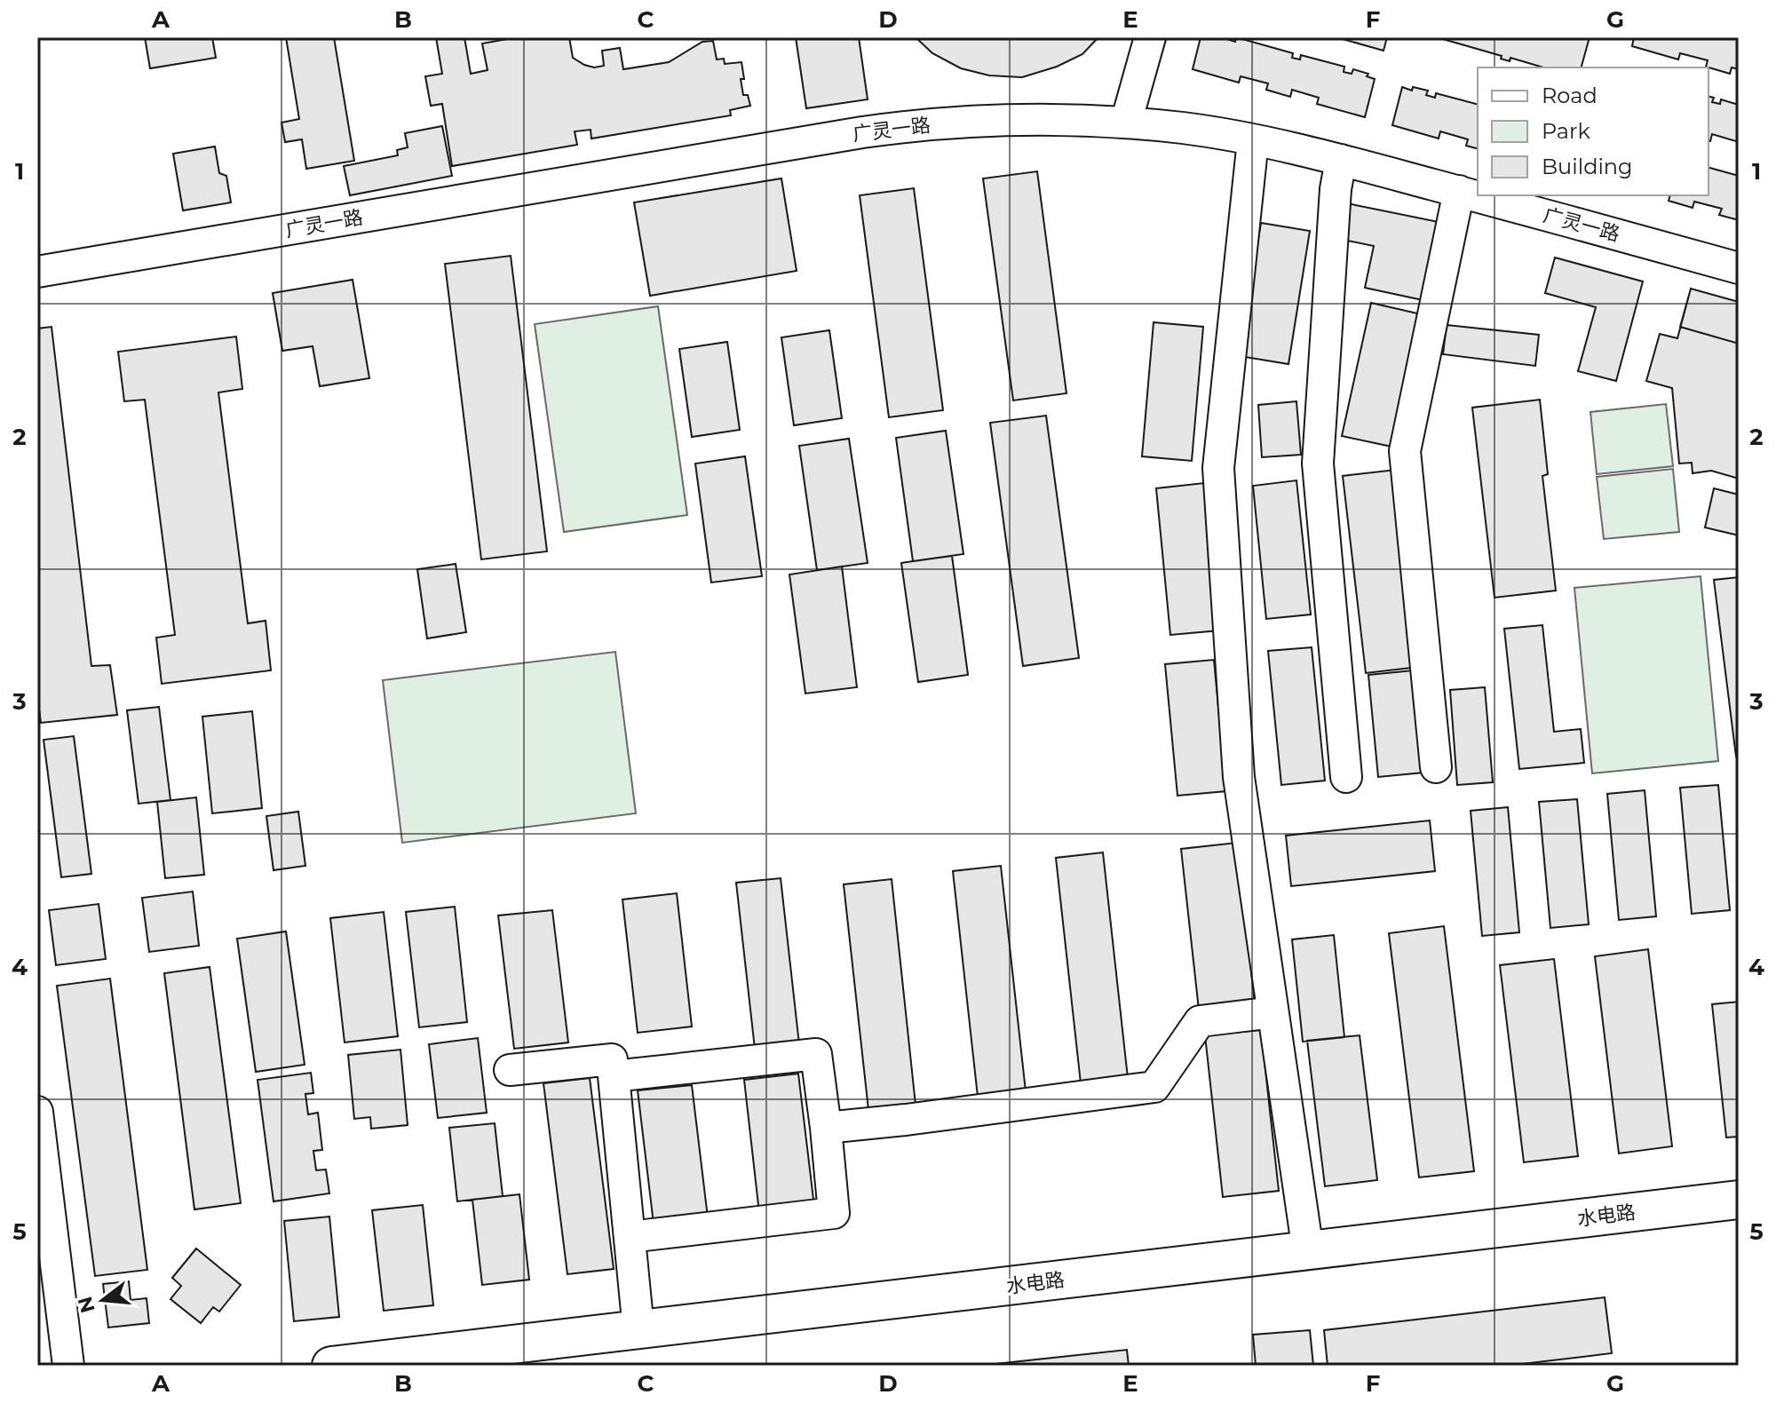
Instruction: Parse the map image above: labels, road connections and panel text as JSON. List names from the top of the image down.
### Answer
{
  "streets": {
    "main road": ["水电路"],
    "street": ["广灵一路"]
  },
  "legend": ["Road", "Park", "Building"],
  "north": "left",
  "grid": {
    "columns": [
      "A",
      "B",
      "C",
      "D",
      "E",
      "F",
      "G"
    ],
    "rows": [
      "1",
      "2",
      "3",
      "4",
      "5"
    ]
  }
}
